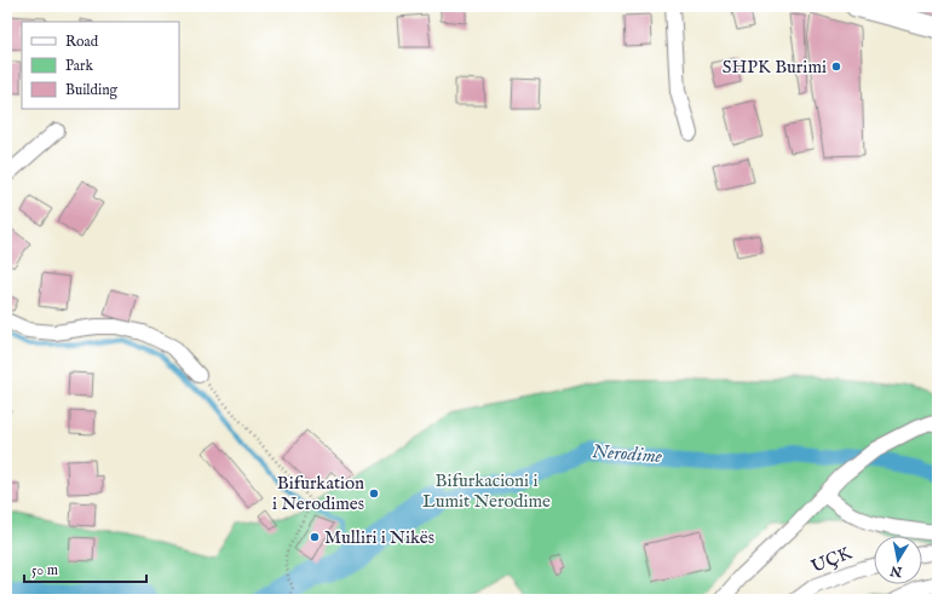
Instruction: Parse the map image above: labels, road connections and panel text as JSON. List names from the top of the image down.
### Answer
{
  "streets": {
    "street": ["UÇK"]
  },
  "water": ["Nerodime"],
  "parks": ["Bifurkacioni i Lumit Nerodime"],
  "places": ["SHPK Burimi", "Bifurkation i Nerodimes", "Mulliri i Nikës"],
  "legend": ["Road", "Park", "Building"],
  "scale_bar": "50 m",
  "north": "bottom"
}
